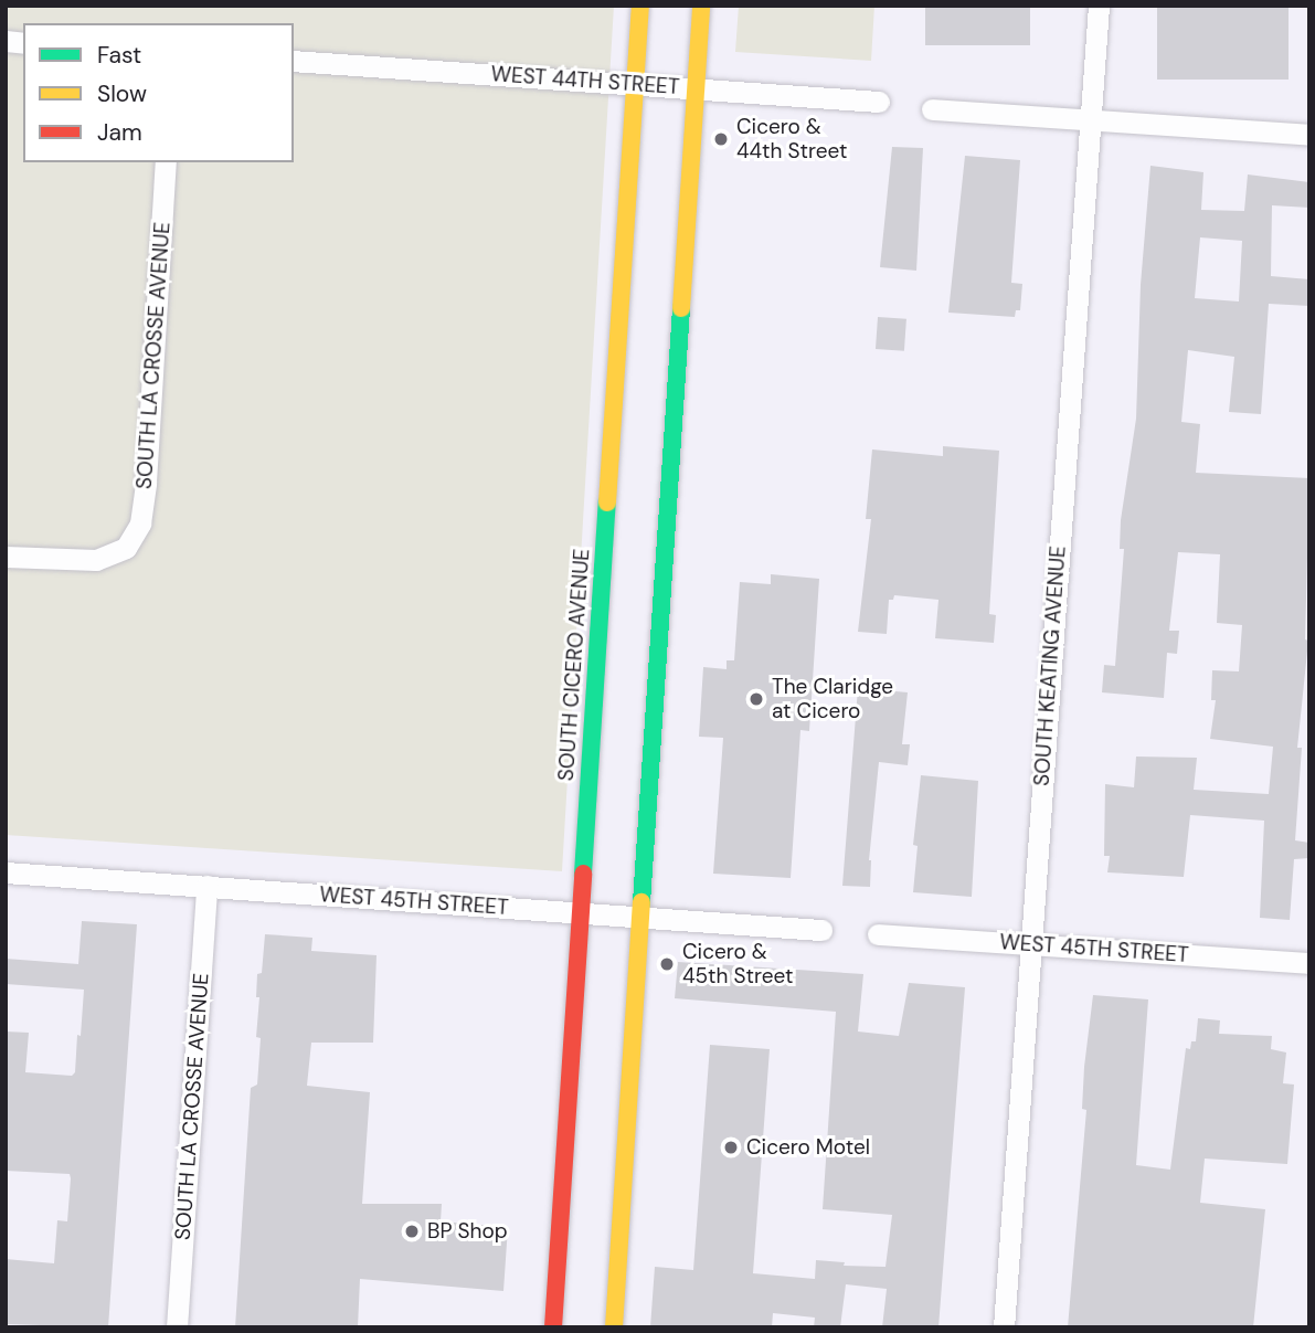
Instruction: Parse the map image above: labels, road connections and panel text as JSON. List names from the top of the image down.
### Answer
{
  "streets": {
    "main road": ["SOUTH CICERO AVENUE"],
    "street": [
      "WEST 44TH STREET",
      "SOUTH LA CROSSE AVENUE",
      "SOUTH KEATING AVENUE",
      "WEST 45TH STREET"
    ]
  },
  "crossings": [
    ["WEST 44TH STREET", "SOUTH CICERO AVENUE"],
    ["SOUTH LA CROSSE AVENUE", "WEST 45TH STREET"],
    ["SOUTH CICERO AVENUE", "WEST 45TH STREET"],
    ["SOUTH KEATING AVENUE", "WEST 45TH STREET"]
  ],
  "places": [
    "Cicero & 44th Street",
    "The Claridge at Cicero",
    "Cicero & 45th Street",
    "Cicero Motel",
    "BP Shop"
  ],
  "legend": ["Fast", "Slow", "Jam"]
}
